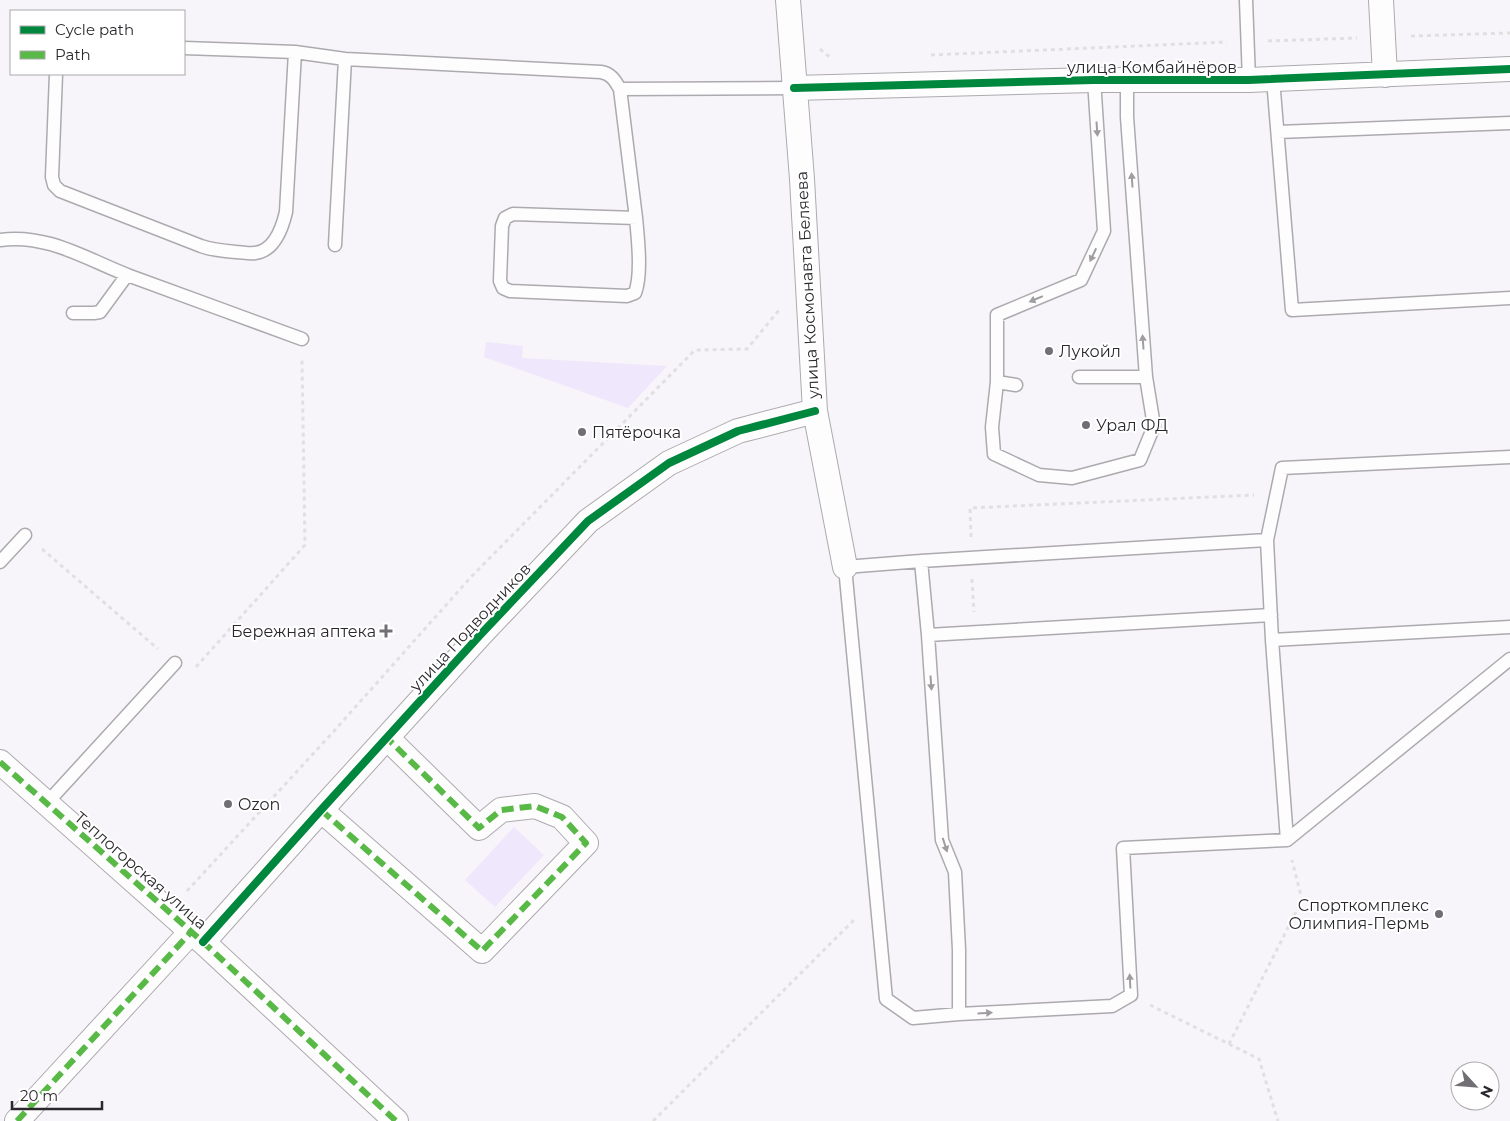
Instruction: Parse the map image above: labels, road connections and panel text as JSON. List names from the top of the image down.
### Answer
{
  "streets": {
    "street": [
      "улица Комбайнёров",
      "улица Космонавта Беляева",
      "улица Подводников",
      "Теплогорская улица"
    ]
  },
  "crossings": [
    ["улица Комбайнёров", "улица Космонавта Беляева"],
    ["улица Космонавта Беляева", "улица Подводников"],
    ["улица Подводников", "Теплогорская улица"]
  ],
  "places": {
    "other": [
      "Лукойл",
      "Урал ФД",
      "Пятёрочка",
      "Ozon",
      "Спорткомплекс Олимпия-Пермь"
    ],
    "health": ["Бережная аптека"]
  },
  "legend": ["Cycle path", "Path"],
  "scale_bar": "20 m",
  "north": "bottom right"
}
